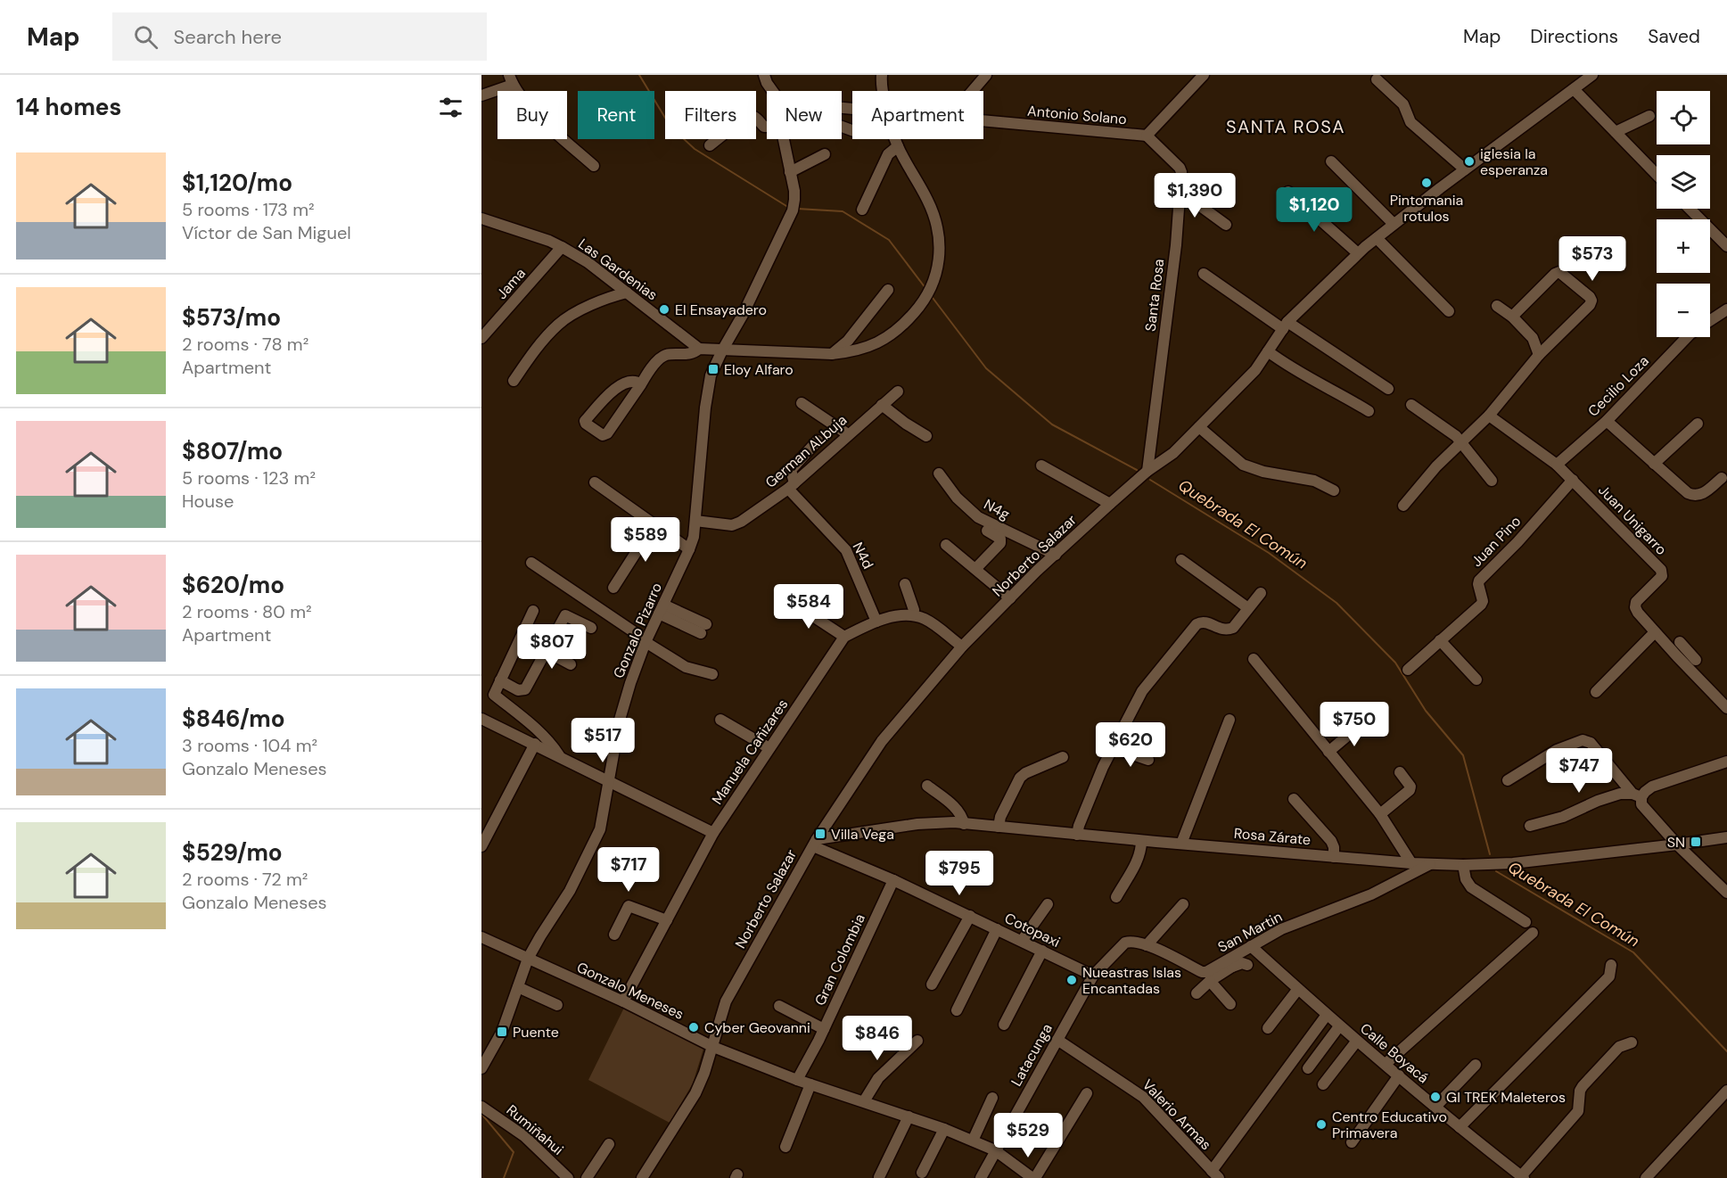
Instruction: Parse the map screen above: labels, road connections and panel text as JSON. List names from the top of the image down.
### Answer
{
  "streets": {
    "street": [
      "Antonio Solano",
      "Las Gardenias",
      "Jama",
      "Santa Rosa",
      "Cecilio Loza",
      "German ALbuja",
      "N4g",
      "Juan Unigarro",
      "Juan Pino",
      "N4d",
      "Norberto Salazar",
      "Gonzalo Pizarro",
      "Manuela Cañizares",
      "Rosa Zárate",
      "Cotopaxi",
      "San Martin",
      "Gran Colombia",
      "Gonzalo Meneses",
      "Calle Boyacá",
      "Latacunga",
      "Valerio Armas",
      "Rumiñahui"
    ]
  },
  "crossings": [
    ["Antonio Solano", "Santa Rosa"],
    ["Las Gardenias", "Jama"],
    ["Santa Rosa", "Norberto Salazar"],
    ["Cecilio Loza", "Juan Unigarro"],
    ["German ALbuja", "N4d"],
    ["German ALbuja", "Gonzalo Pizarro"],
    ["N4g", "Norberto Salazar"],
    ["Juan Unigarro", "Juan Pino"],
    ["Norberto Salazar", "Rosa Zárate"],
    ["Norberto Salazar", "Cotopaxi"],
    ["Norberto Salazar", "Gonzalo Meneses"],
    ["Gonzalo Pizarro", "Gonzalo Meneses"],
    ["Manuela Cañizares", "Gonzalo Meneses"],
    ["Rosa Zárate", "Cotopaxi"],
    ["Rosa Zárate", "San Martin"],
    ["Cotopaxi", "San Martin"],
    ["Cotopaxi", "Gran Colombia"],
    ["Cotopaxi", "Latacunga"],
    ["San Martin", "Calle Boyacá"],
    ["San Martin", "Latacunga"],
    ["Gran Colombia", "Gonzalo Meneses"],
    ["Gonzalo Meneses", "Latacunga"],
    ["Latacunga", "Valerio Armas"]
  ],
  "districts": ["SANTA ROSA"],
  "water": ["Quebrada El Común"],
  "places": {
    "other": [
      "iglesia la esperanza",
      "Pintomania rotulos",
      "El Ensayadero",
      "Nueastras Islas Encantadas",
      "Cyber Geovanni",
      "GI TREK Maleteros",
      "Centro Educativo Primavera"
    ],
    "transit": [
      "Eloy Alfaro",
      "Villa Vega",
      "SN",
      "Puente"
    ]
  },
  "page": {
    "header": "Map",
    "search": "Search here",
    "nav": ["Map", "Directions", "Saved"],
    "heading": "14 homes",
    "map_buttons": ["+", "−"],
    "chip": [
      "Buy",
      "Rent",
      "Filters",
      "New",
      "Apartment"
    ],
    "list": [
      {
        "name": "$1,120/mo",
        "note": "5 rooms · 173 m² · Víctor de San Miguel"
      },
      {
        "name": "$573/mo",
        "note": "2 rooms · 78 m² · Apartment"
      },
      {
        "name": "$807/mo",
        "note": "5 rooms · 123 m² · House"
      },
      {
        "name": "$620/mo",
        "note": "2 rooms · 80 m² · Apartment"
      },
      {
        "name": "$846/mo",
        "note": "3 rooms · 104 m² · Gonzalo Meneses"
      },
      {
        "name": "$529/mo",
        "note": "2 rooms · 72 m² · Gonzalo Meneses"
      }
    ],
    "price": [
      "$1,390",
      "$1,120",
      "$573",
      "$589",
      "$584",
      "$807",
      "$750",
      "$517",
      "$620",
      "$747",
      "$717",
      "$795",
      "$846",
      "$529"
    ]
  }
}
